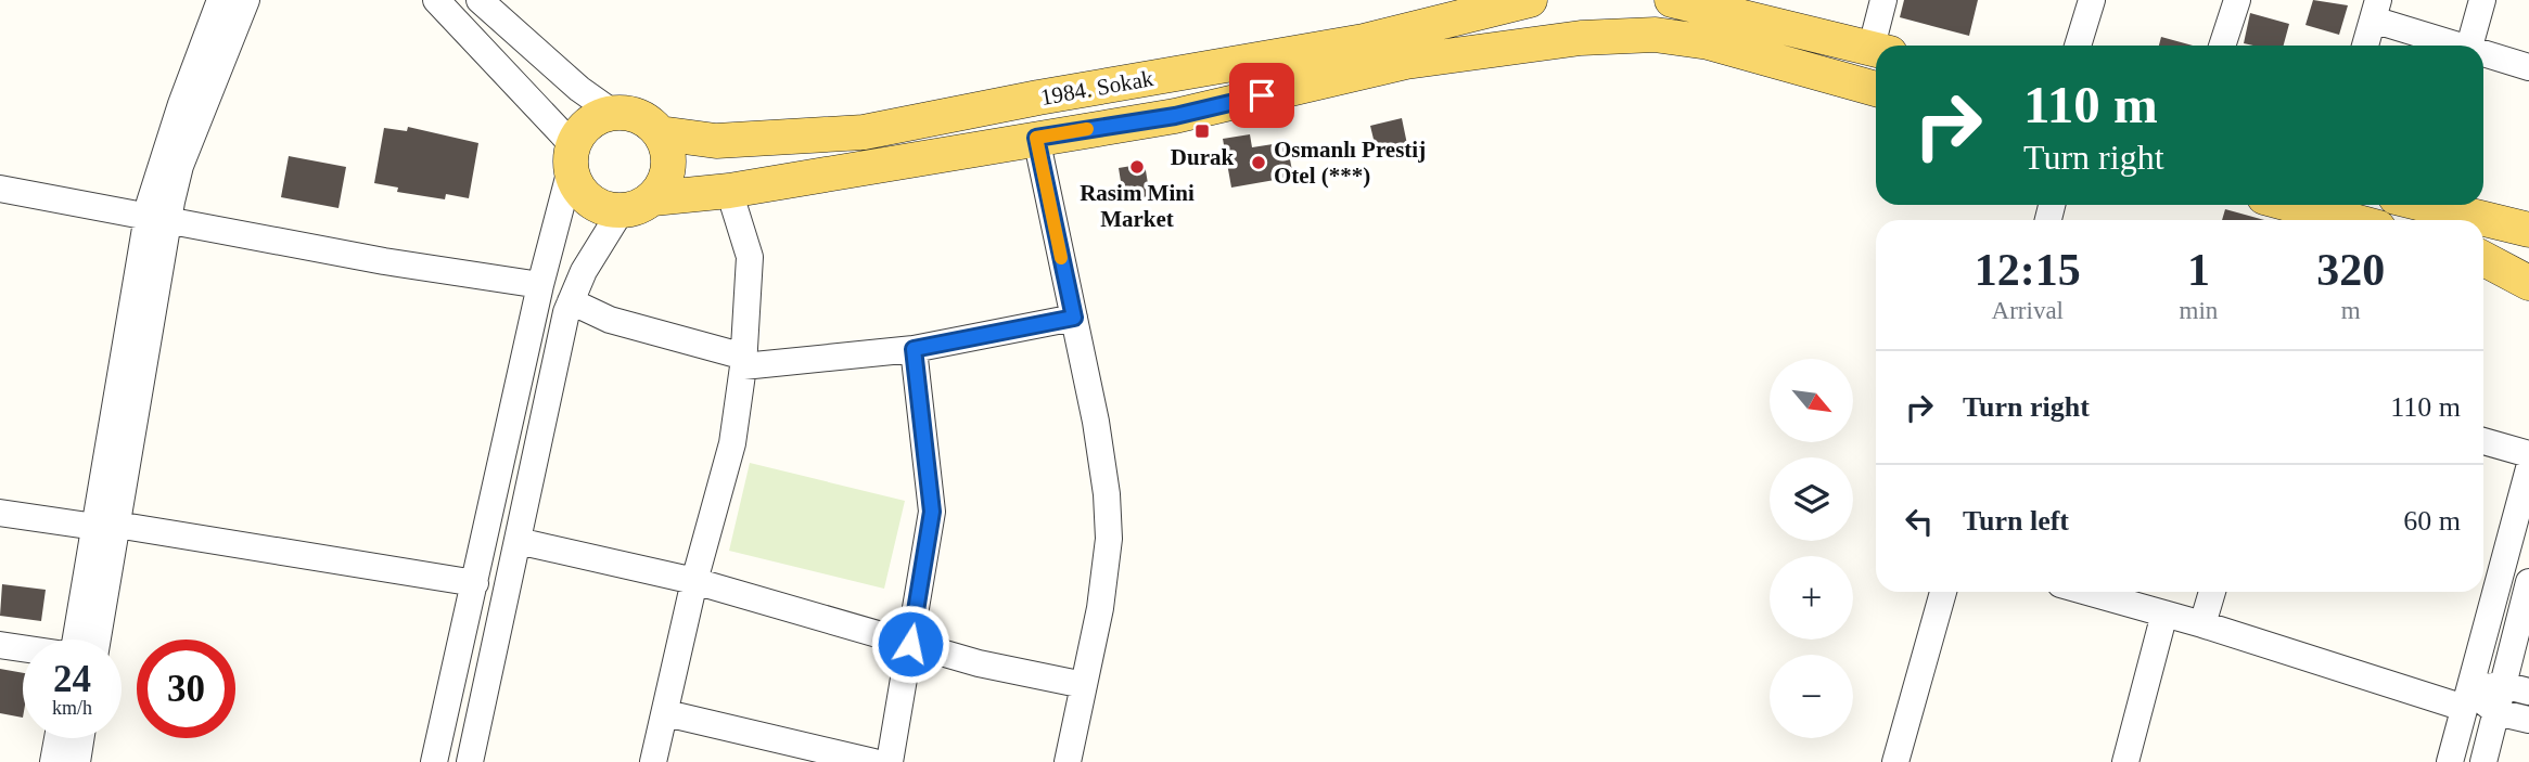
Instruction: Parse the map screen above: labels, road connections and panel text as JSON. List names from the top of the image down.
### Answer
{
  "streets": {
    "main road": ["1984. Sokak"]
  },
  "places": {
    "transit": ["Durak"],
    "other": ["Osmanlı Prestij Otel (***)", "Rasim Mini Market"]
  },
  "north": "bottom right",
  "page": {
    "turn": ["110 m", "Turn right"],
    "eta": [
      "12:15",
      "Arrival",
      "1",
      "min",
      "320",
      "m"
    ],
    "list": [
      {
        "name": "Turn right",
        "value": "110 m"
      },
      {
        "name": "Turn left",
        "value": "60 m"
      }
    ],
    "map_buttons": ["+", "−"],
    "speed": "24 km/h",
    "limit": "30"
  }
}
